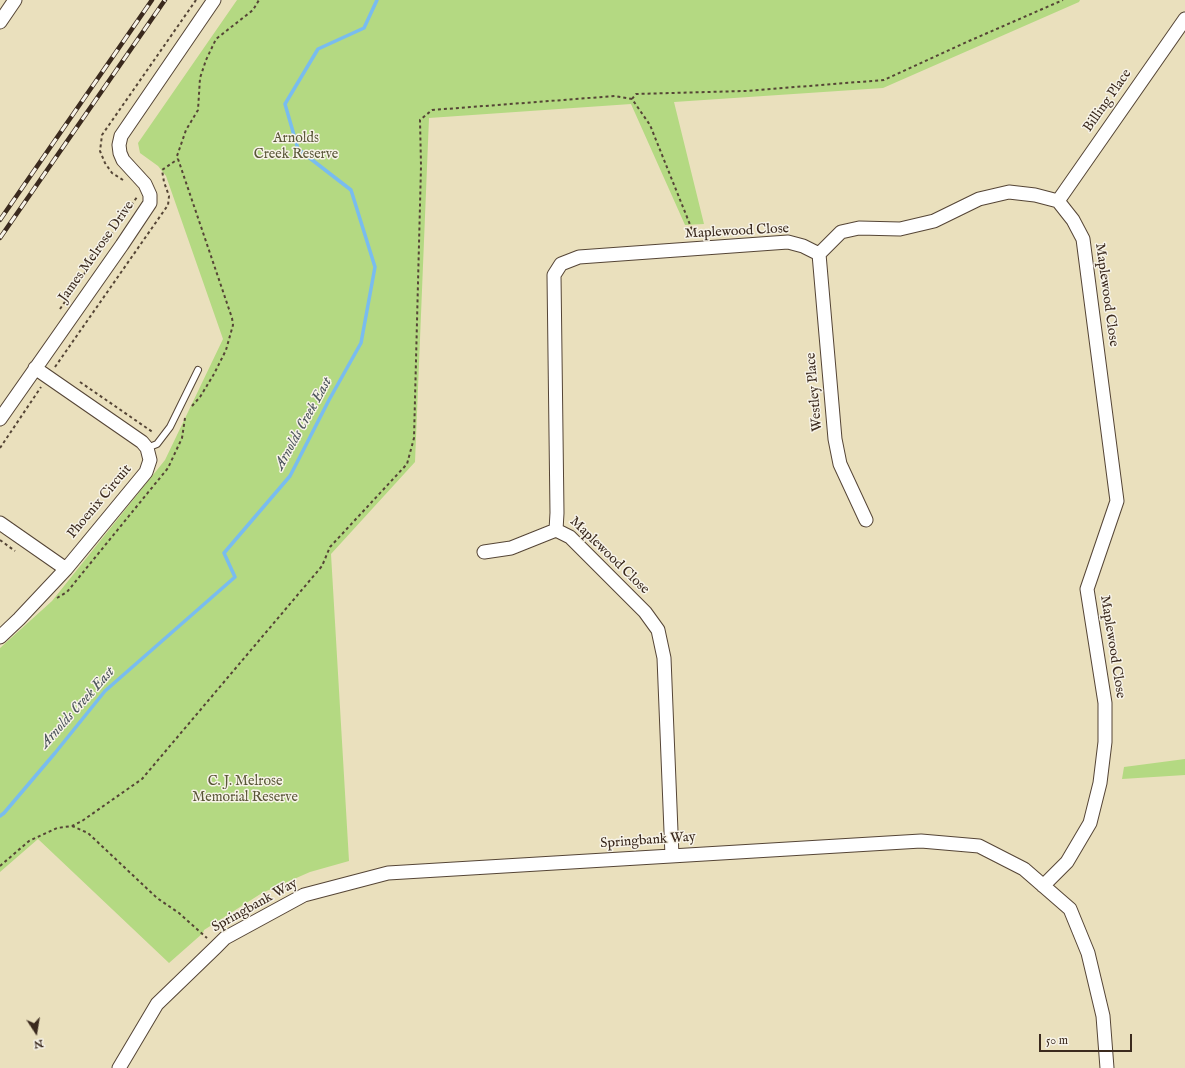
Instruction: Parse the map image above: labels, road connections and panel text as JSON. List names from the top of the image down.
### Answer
{
  "streets": {
    "street": [
      "Billing Place",
      "Maplewood Close",
      "James Melrose Drive",
      "Westley Place",
      "Phoenix Circuit",
      "Springbank Way"
    ]
  },
  "crossings": [
    ["Billing Place", "Maplewood Close"],
    ["Maplewood Close", "Westley Place"],
    ["Maplewood Close", "Springbank Way"]
  ],
  "water": ["Arnolds Creek East"],
  "parks": ["Arnolds Creek Reserve", "C. J. Melrose Memorial Reserve"],
  "scale_bar": "50 m",
  "north": "bottom"
}
